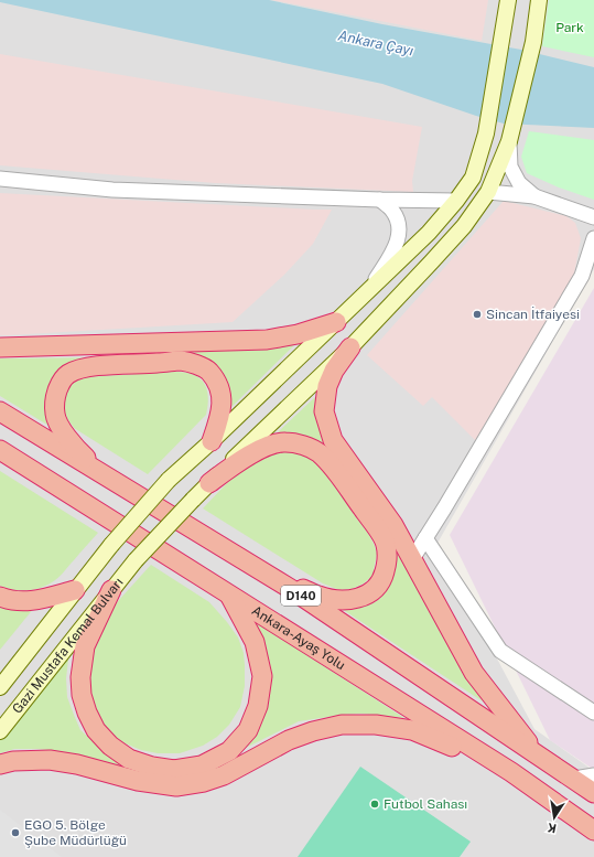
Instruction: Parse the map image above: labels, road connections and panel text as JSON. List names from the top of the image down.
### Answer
{
  "streets": {
    "highway": ["D140", "Ankara-Ayaş Yolu"],
    "main road": ["Gazi Mustafa Kemal Bulvarı"]
  },
  "water": ["Ankara Çayı"],
  "parks": ["Park"],
  "places": ["Sincan İtfaiyesi", "Futbol Sahası", "EGO 5. Bölge Şube Müdürlüğü"],
  "north": "bottom"
}
